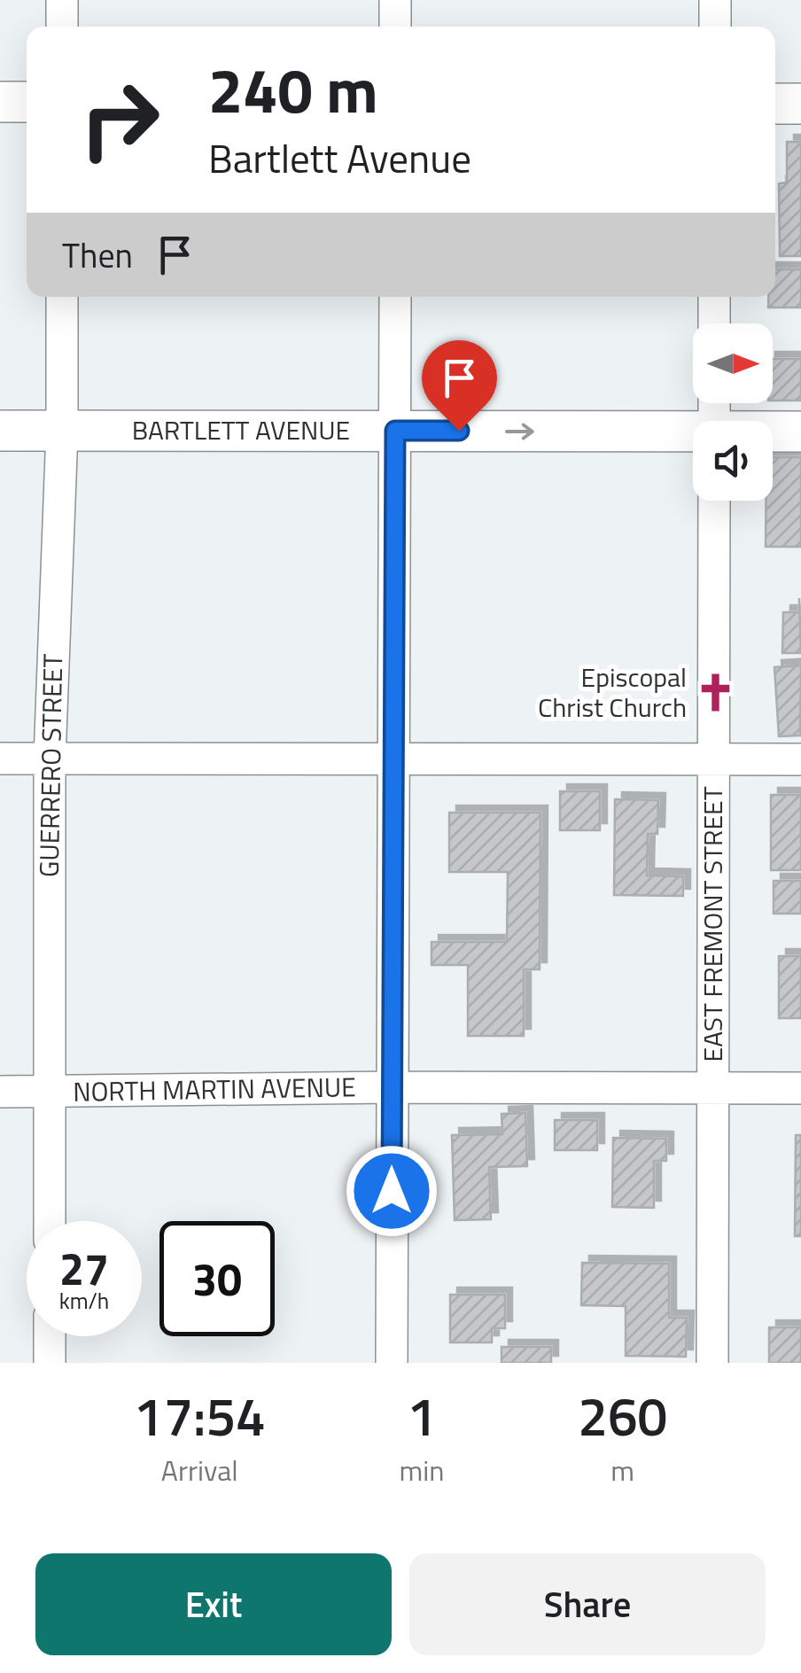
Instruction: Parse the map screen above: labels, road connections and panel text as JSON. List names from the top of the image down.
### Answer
{
  "streets": {
    "main road": ["BARTLETT AVENUE"],
    "street": ["GUERRERO STREET", "EAST FREMONT STREET", "NORTH MARTIN AVENUE"]
  },
  "crossings": [
    ["BARTLETT AVENUE", "GUERRERO STREET"],
    ["GUERRERO STREET", "NORTH MARTIN AVENUE"],
    ["EAST FREMONT STREET", "NORTH MARTIN AVENUE"]
  ],
  "one_way": ["BARTLETT AVENUE"],
  "places": {
    "church": ["Episcopal Christ Church"]
  },
  "north": "right",
  "page": {
    "turn": ["240 m", "Bartlett Avenue"],
    "then": "Then",
    "speed": "27 km/h",
    "limit": "30",
    "eta": [
      "17:54",
      "Arrival",
      "1",
      "min",
      "260",
      "m"
    ],
    "buttons": ["Exit", "Share"]
  }
}
